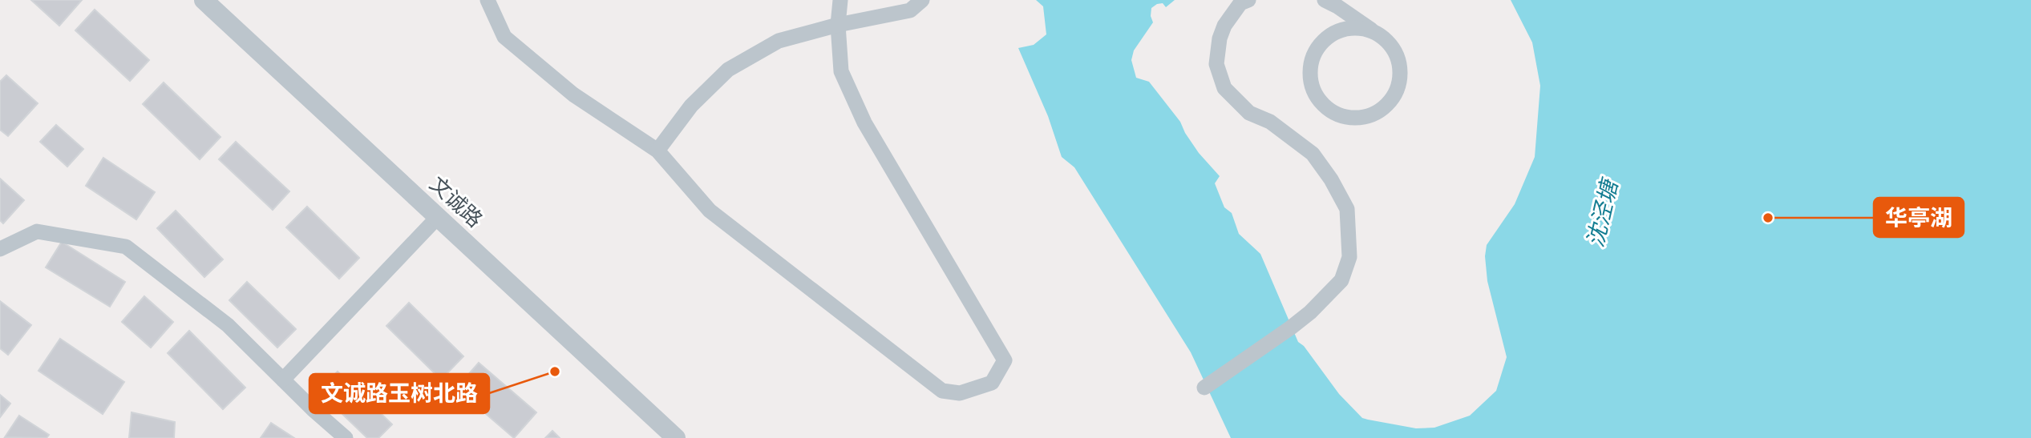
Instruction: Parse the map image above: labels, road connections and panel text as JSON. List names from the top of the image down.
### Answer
{
  "streets": {
    "street": ["文诚路"]
  },
  "water": ["沈泾塘"],
  "places": ["华亭湖", "文诚路玉树北路"]
}
